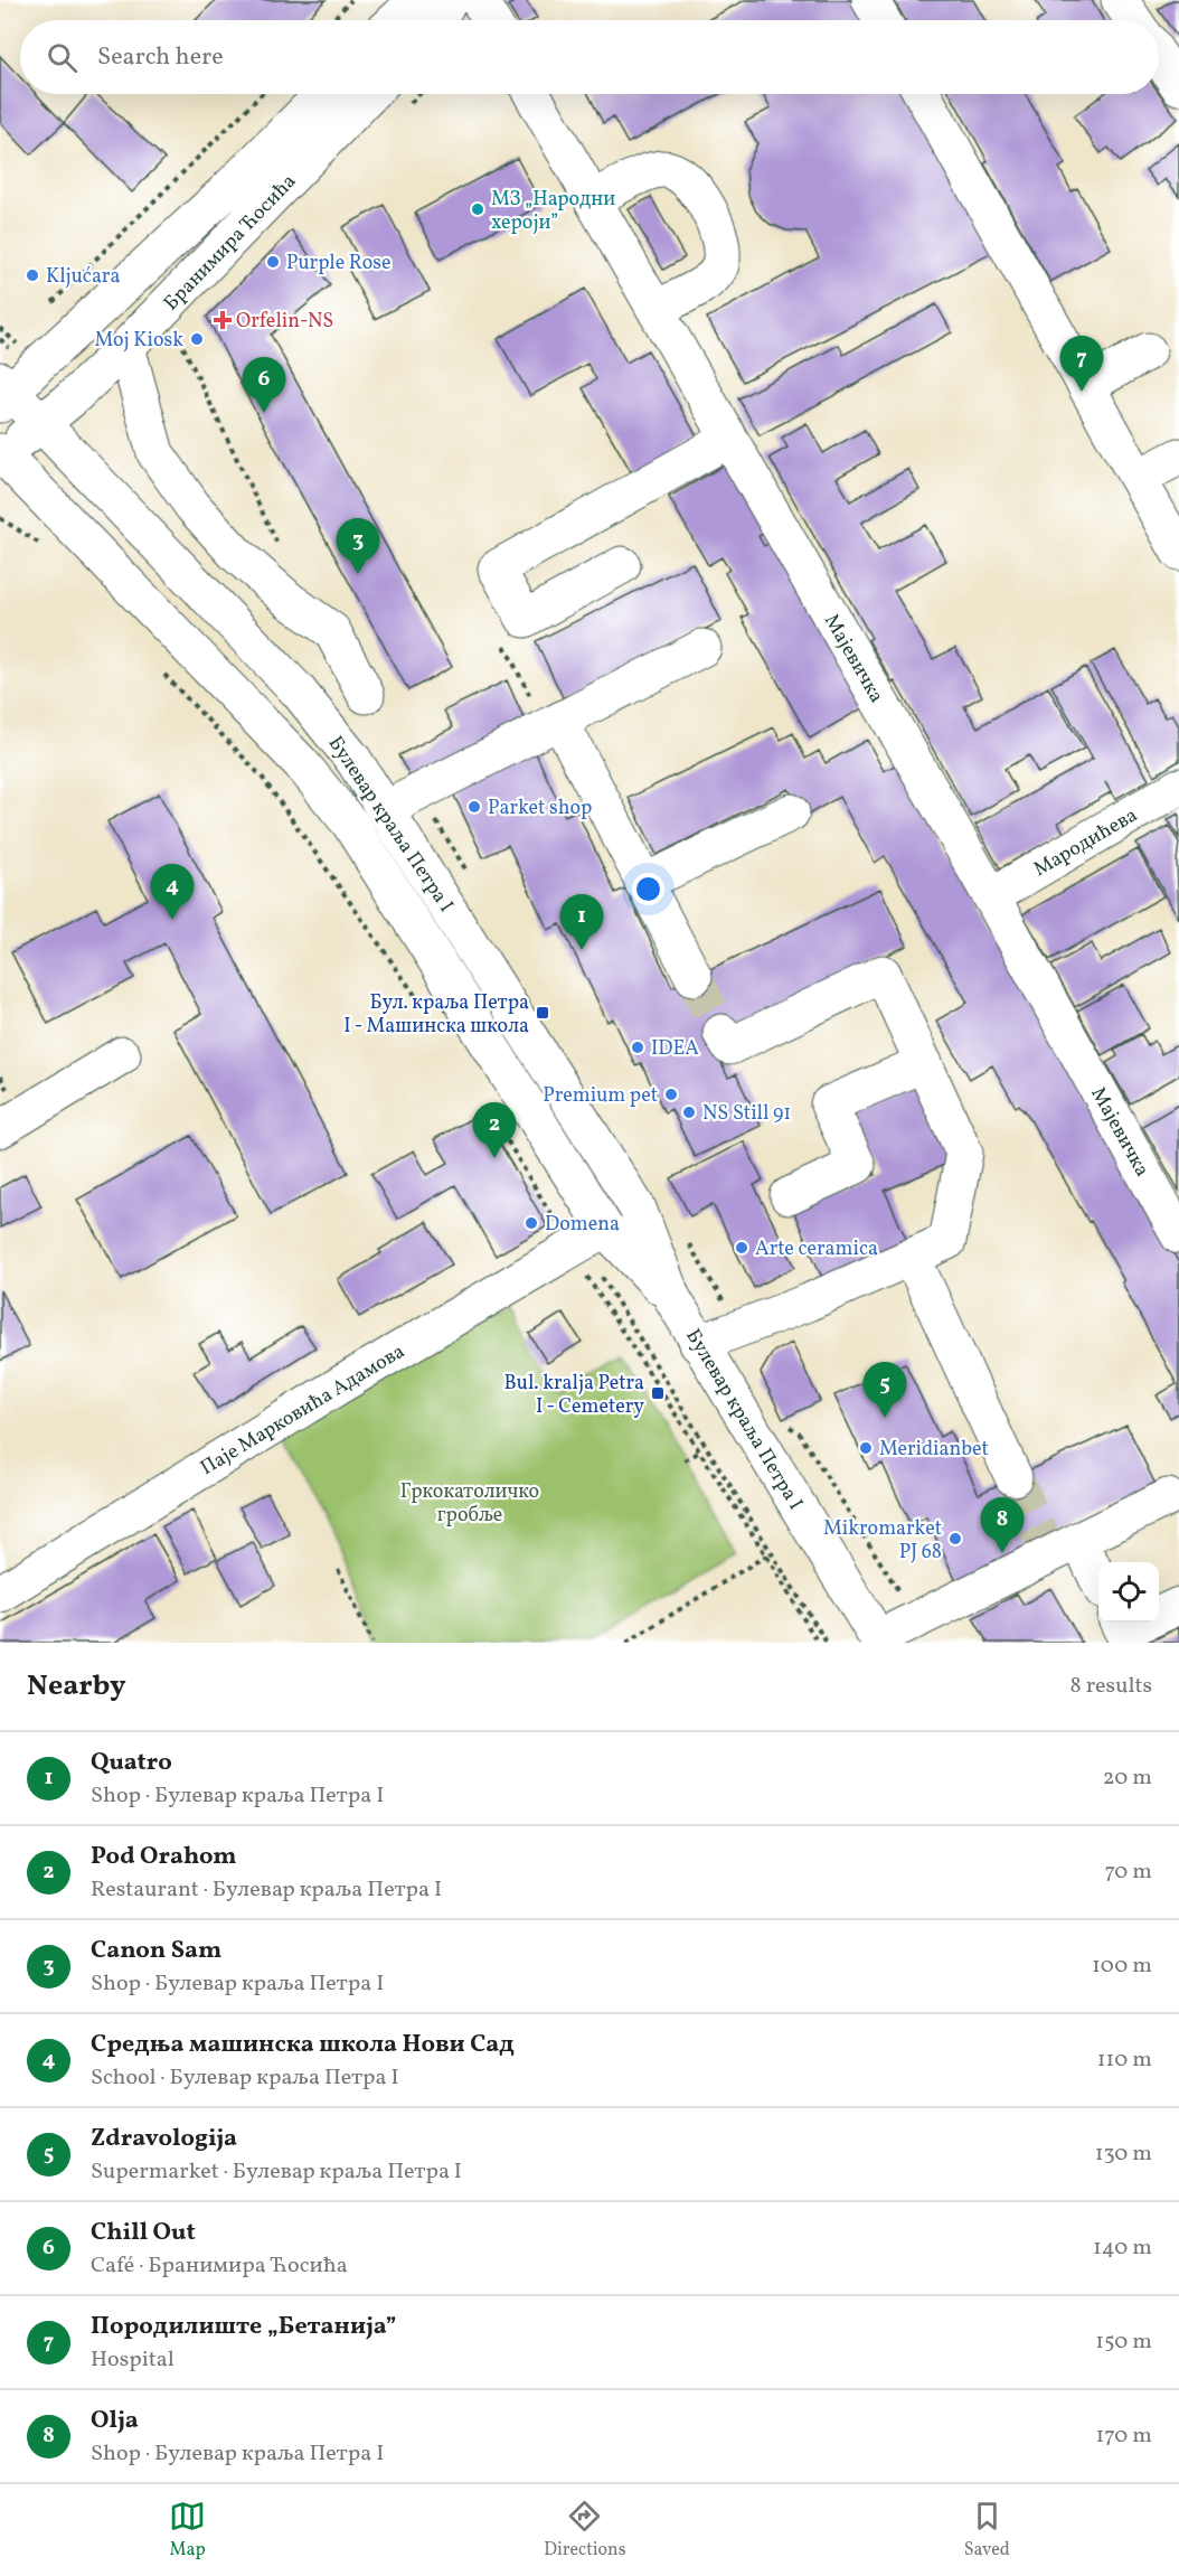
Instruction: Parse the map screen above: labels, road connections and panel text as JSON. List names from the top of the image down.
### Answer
{
  "streets": {
    "street": [
      "Бранимира Ћосића",
      "Мајевичка",
      "Булевар краља Петра I",
      "Мародићева",
      "Паје Марковића Адамова"
    ]
  },
  "crossings": [
    ["Бранимира Ћосића", "Булевар краља Петра I"],
    ["Мајевичка", "Мародићева"],
    ["Булевар краља Петра I", "Паје Марковића Адамова"]
  ],
  "parks": ["Гркокатоличко гробље"],
  "places": {
    "other": [
      "МЗ „Народни хероји”",
      "Purple Rose",
      "Kljućara",
      "Moj Kiosk",
      "Parket shop",
      "IDEA",
      "Premium pet",
      "NS Still 91",
      "Domena",
      "Arte ceramica",
      "Meridianbet",
      "Mikromarket PJ 68"
    ],
    "health": ["Orfelin-NS"],
    "transit": ["Бул. краља Петра I - Машинска школа", "Bul. kralja Petra I - Cemetery"]
  },
  "page": {
    "search": "Search here",
    "pins": [
      "7",
      "6",
      "3",
      "4",
      "1",
      "2",
      "5",
      "8"
    ],
    "heading": ["Nearby", "8 results"],
    "list": [
      {
        "mark": "1",
        "name": "Quatro",
        "note": "Shop · Булевар краља Петра I",
        "value": "20 m"
      },
      {
        "mark": "2",
        "name": "Pod Orahom",
        "note": "Restaurant · Булевар краља Петра I",
        "value": "70 m"
      },
      {
        "mark": "3",
        "name": "Canon Sam",
        "note": "Shop · Булевар краља Петра I",
        "value": "100 m"
      },
      {
        "mark": "4",
        "name": "Средња машинска школа Нови Сад",
        "note": "School · Булевар краља Петра I",
        "value": "110 m"
      },
      {
        "mark": "5",
        "name": "Zdravologija",
        "note": "Supermarket · Булевар краља Петра I",
        "value": "130 m"
      },
      {
        "mark": "6",
        "name": "Chill Out",
        "note": "Café · Бранимира Ћосића",
        "value": "140 m"
      },
      {
        "mark": "7",
        "name": "Породилиште „Бетанија”",
        "note": "Hospital",
        "value": "150 m"
      },
      {
        "mark": "8",
        "name": "Olja",
        "note": "Shop · Булевар краља Петра I",
        "value": "170 m"
      }
    ],
    "nav": ["Map", "Directions", "Saved"]
  }
}
